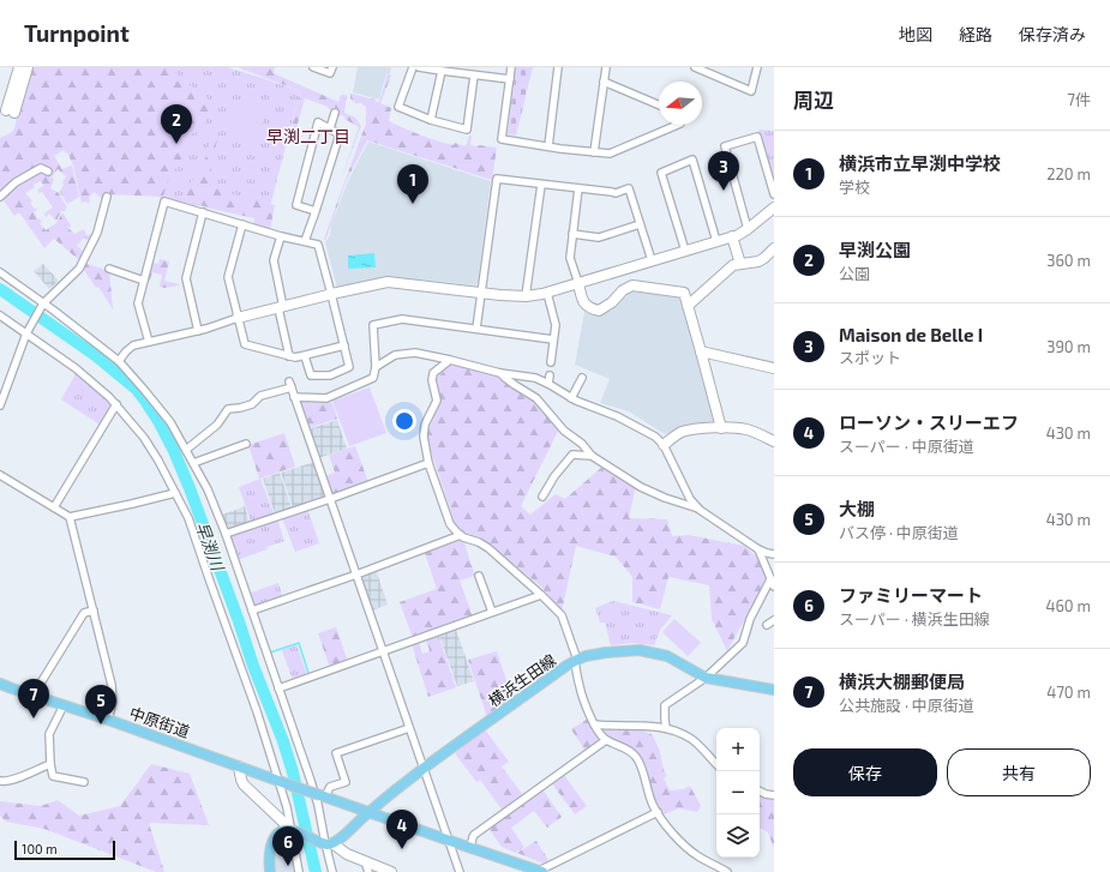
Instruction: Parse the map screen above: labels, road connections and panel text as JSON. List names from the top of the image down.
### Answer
{
  "streets": {
    "main road": ["横浜生田線", "中原街道"]
  },
  "districts": ["早渕二丁目"],
  "water": ["早渕川"],
  "scale_bar": "100 m",
  "north": "left",
  "page": {
    "header": "Turnpoint",
    "nav": ["地図", "経路", "保存済み"],
    "heading": ["周辺", "7件"],
    "pins": [
      "2",
      "3",
      "1",
      "7",
      "5",
      "4",
      "6"
    ],
    "list": [
      {
        "mark": "1",
        "name": "横浜市立早渕中学校",
        "note": "学校",
        "value": "220 m"
      },
      {
        "mark": "2",
        "name": "早渕公園",
        "note": "公園",
        "value": "360 m"
      },
      {
        "mark": "3",
        "name": "Maison de Belle I",
        "note": "スポット",
        "value": "390 m"
      },
      {
        "mark": "4",
        "name": "ローソン・スリーエフ",
        "note": "スーパー · 中原街道",
        "value": "430 m"
      },
      {
        "mark": "5",
        "name": "大棚",
        "note": "バス停 · 中原街道",
        "value": "430 m"
      },
      {
        "mark": "6",
        "name": "ファミリーマート",
        "note": "スーパー · 横浜生田線",
        "value": "460 m"
      },
      {
        "mark": "7",
        "name": "横浜大棚郵便局",
        "note": "公共施設 · 中原街道",
        "value": "470 m"
      }
    ],
    "map_buttons": ["+", "−"],
    "buttons": ["保存", "共有"],
    "scale": "100 m"
  }
}
